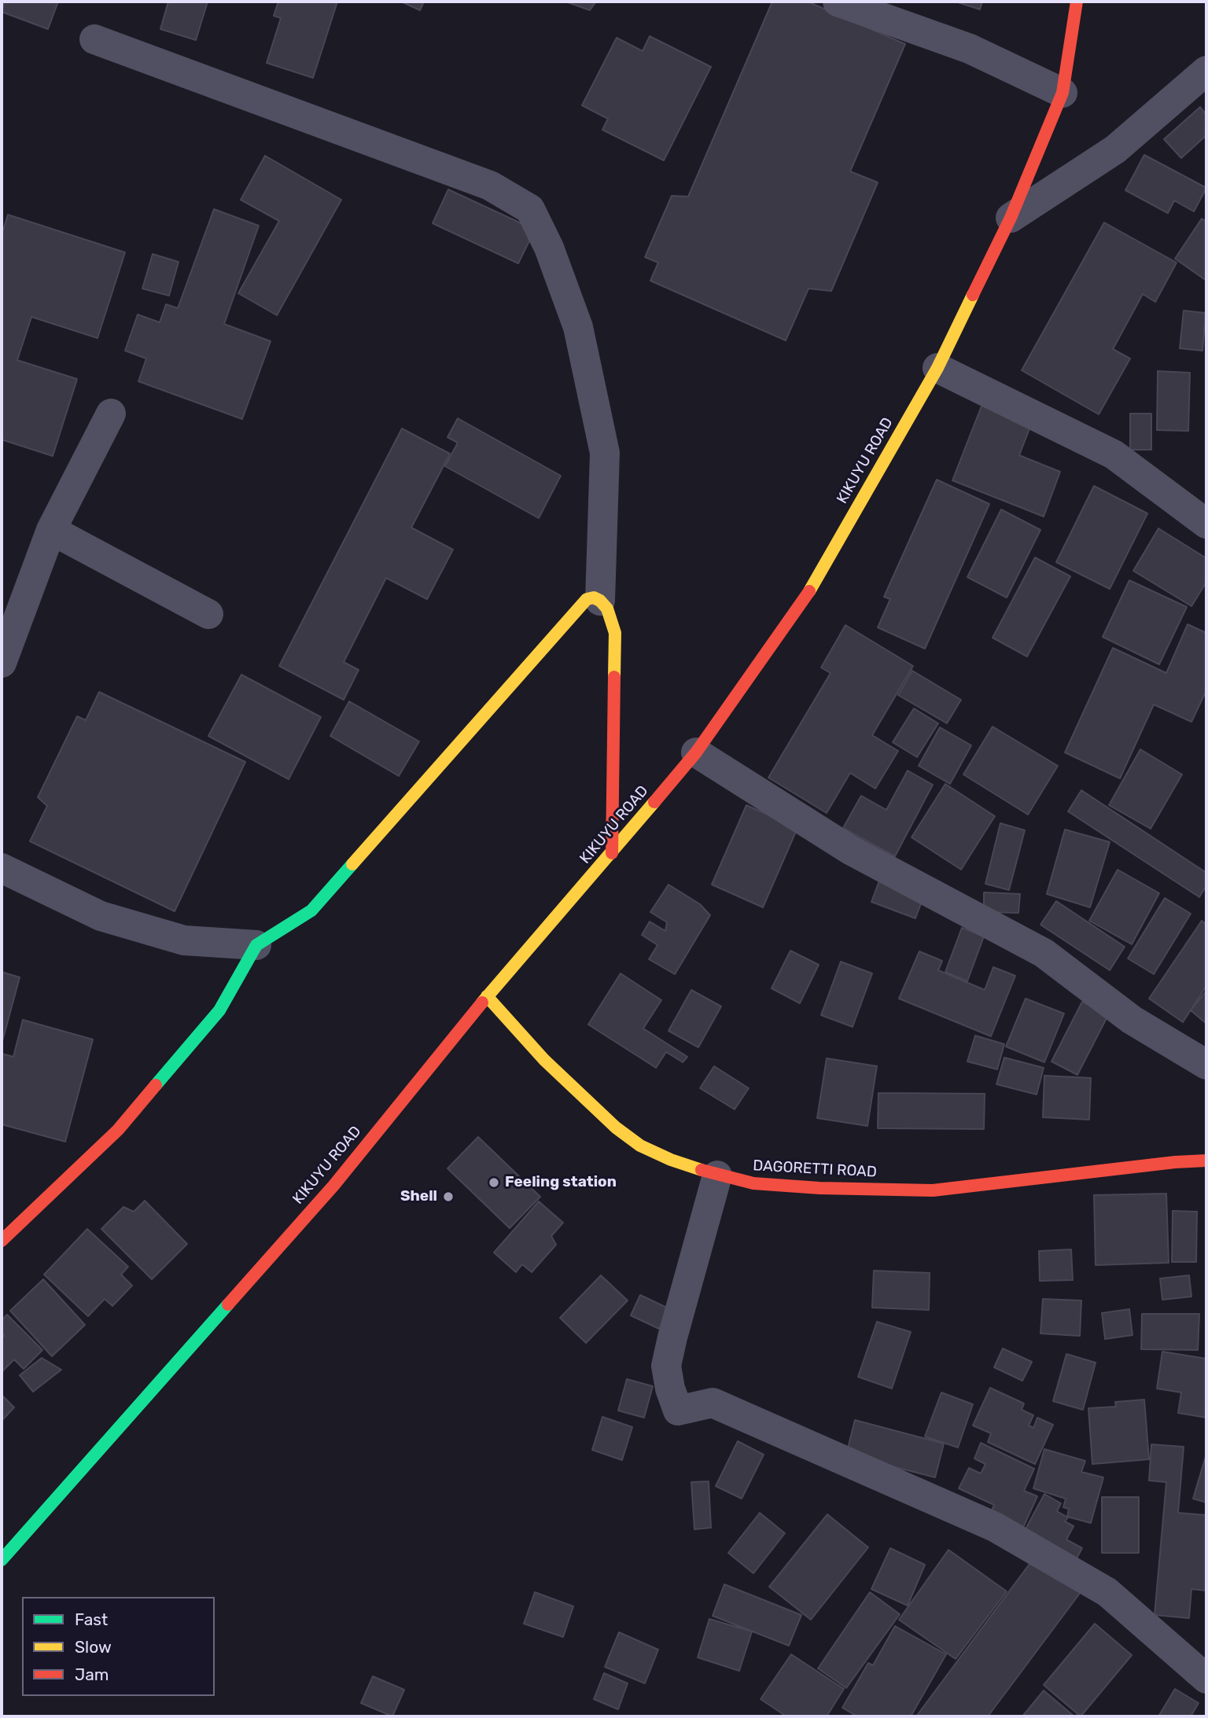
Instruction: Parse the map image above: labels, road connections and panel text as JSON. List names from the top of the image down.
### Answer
{
  "streets": {
    "main road": ["KIKUYU ROAD", "DAGORETTI ROAD"]
  },
  "crossings": [
    ["KIKUYU ROAD", "DAGORETTI ROAD"]
  ],
  "places": ["Feeling station", "Shell"],
  "legend": ["Fast", "Slow", "Jam"]
}
